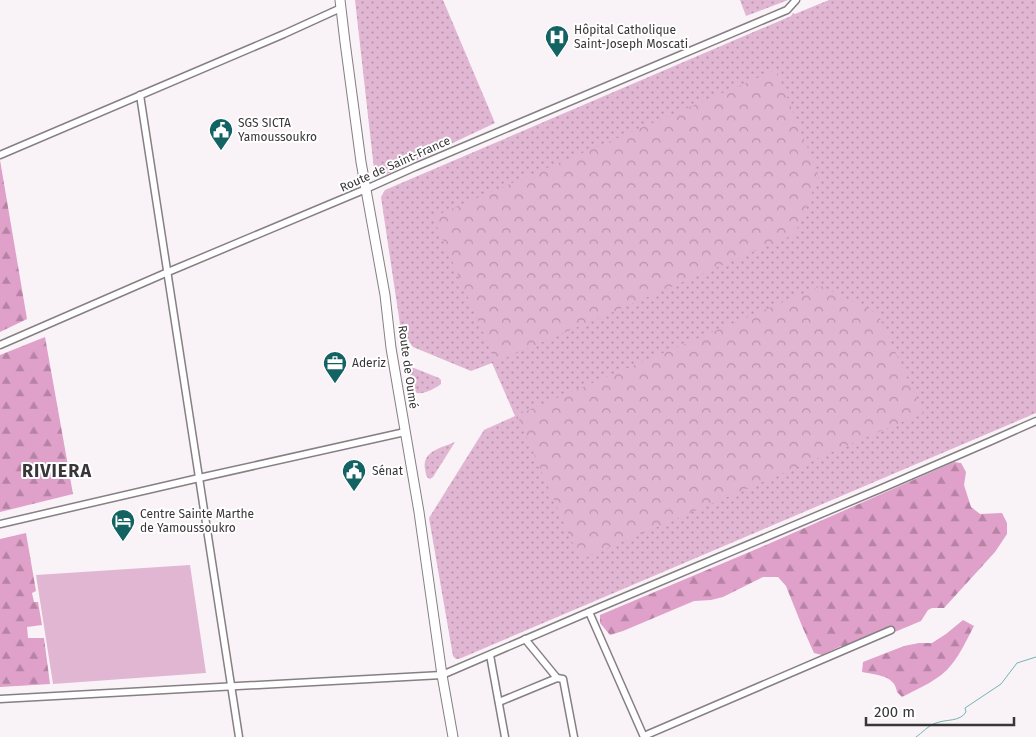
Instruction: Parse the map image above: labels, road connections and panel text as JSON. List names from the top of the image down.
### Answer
{
  "streets": {
    "main road": ["Route de Oumé"],
    "street": ["Route de Saint-France"]
  },
  "crossings": [
    ["Route de Saint-France", "Route de Oumé"]
  ],
  "districts": ["RIVIERA"],
  "places": {
    "hospital": ["Hôpital Catholique Saint-Joseph Moscati"],
    "public building": ["SGS SICTA Yamoussoukro", "Sénat"],
    "office": ["Aderiz"],
    "hotel": ["Centre Sainte Marthe de Yamoussoukro"]
  },
  "scale_bar": "200 m"
}
